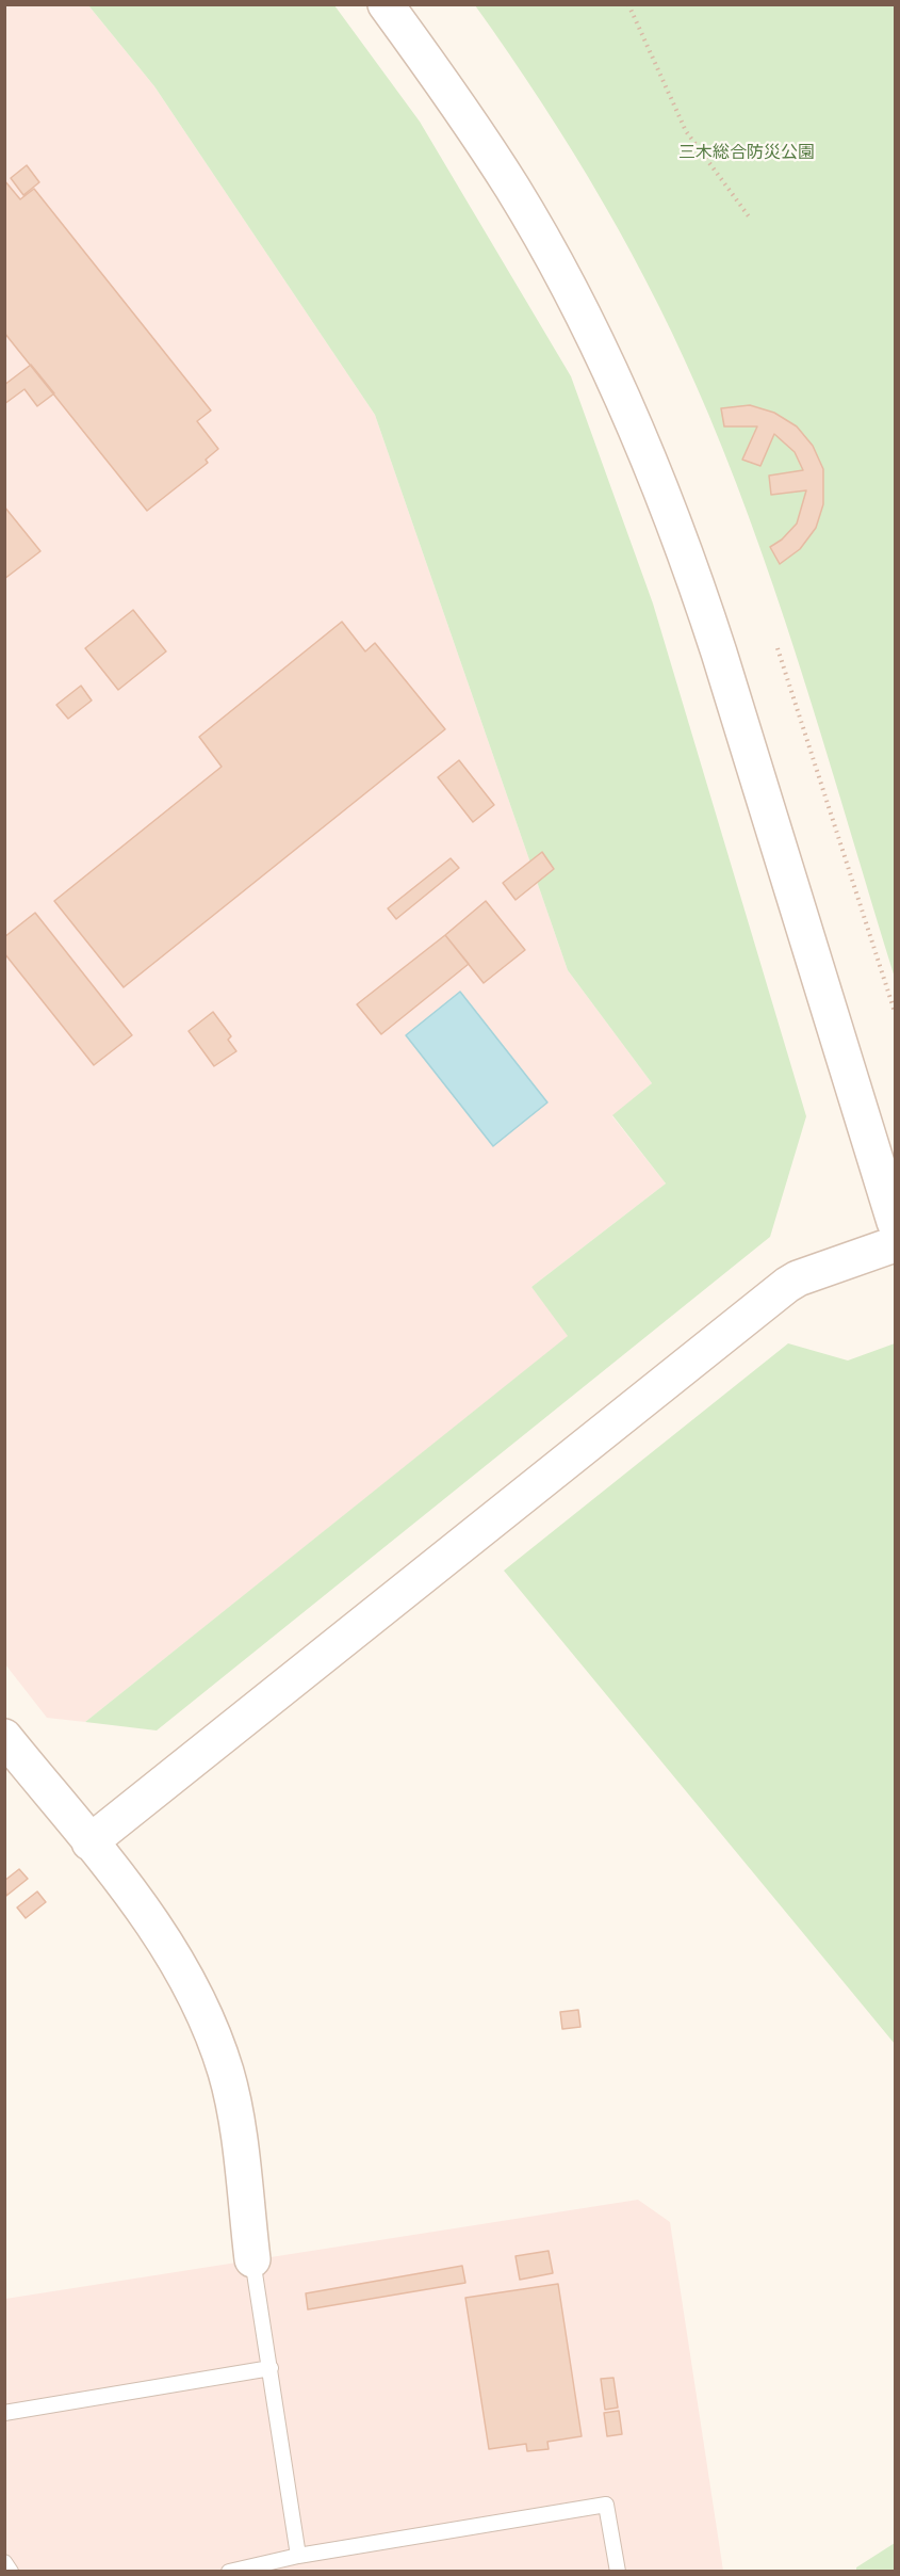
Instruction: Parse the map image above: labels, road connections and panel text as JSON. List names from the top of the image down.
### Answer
{
  "parks": ["三木総合防災公園"]
}
